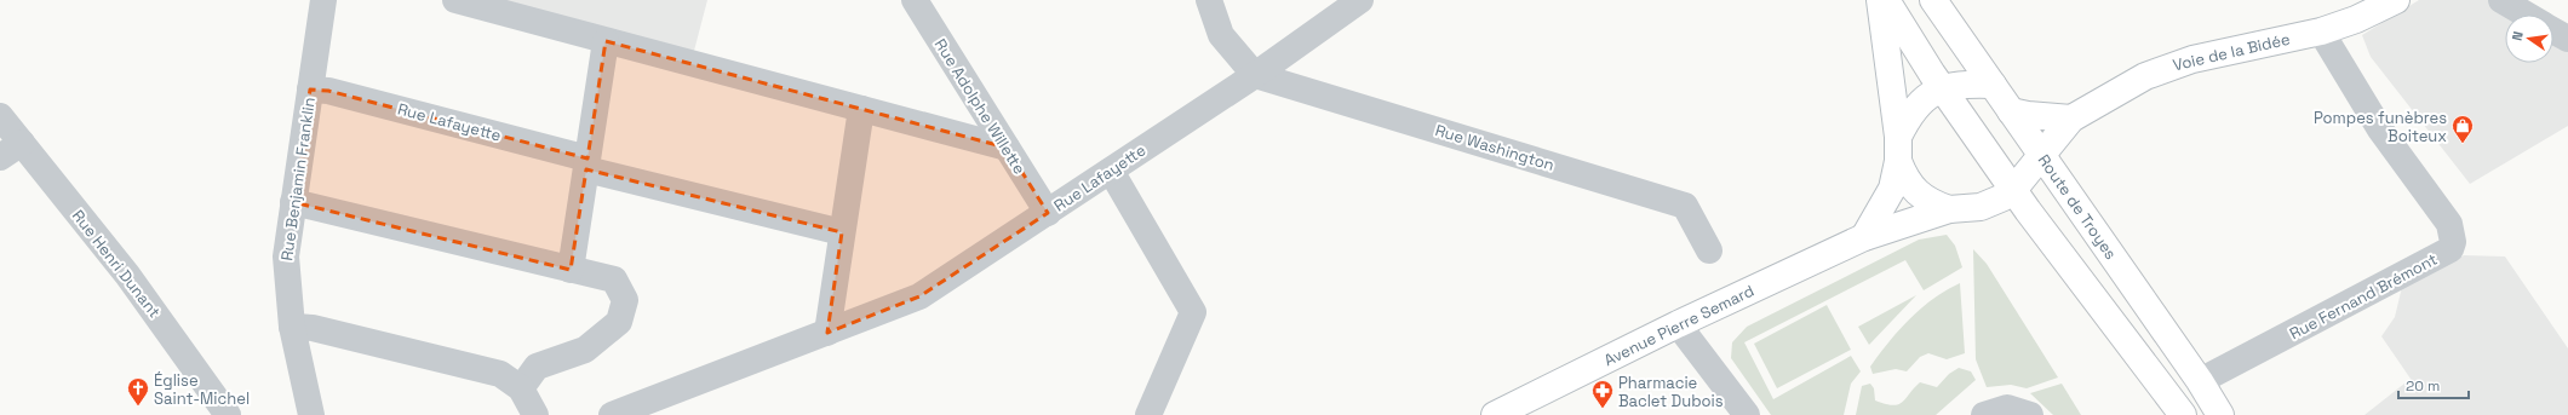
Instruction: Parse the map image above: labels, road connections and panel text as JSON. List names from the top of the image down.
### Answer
{
  "streets": {
    "main road": ["Voie de la Bidée", "Route de Troyes", "Avenue Pierre Semard"],
    "street": [
      "Rue Adolphe Willette",
      "Rue Lafayette",
      "Rue Washington",
      "Rue Benjamin Franklin",
      "Rue Henri Dunant",
      "Rue Fernand Brémont"
    ]
  },
  "crossings": [
    ["Voie de la Bidée", "Route de Troyes"],
    ["Voie de la Bidée", "Rue Fernand Brémont"],
    ["Voie de la Bidée", "Avenue Pierre Semard"],
    ["Rue Adolphe Willette", "Rue Lafayette"],
    ["Rue Lafayette", "Rue Washington"],
    ["Rue Lafayette", "Rue Benjamin Franklin"],
    ["Route de Troyes", "Rue Fernand Brémont"],
    ["Route de Troyes", "Avenue Pierre Semard"]
  ],
  "places": {
    "shop": ["Pompes funèbres Boiteux"],
    "church": ["Église Saint-Michel"],
    "pharmacy": ["Pharmacie Baclet Dubois"]
  },
  "scale_bar": "20 m",
  "north": "left"
}
